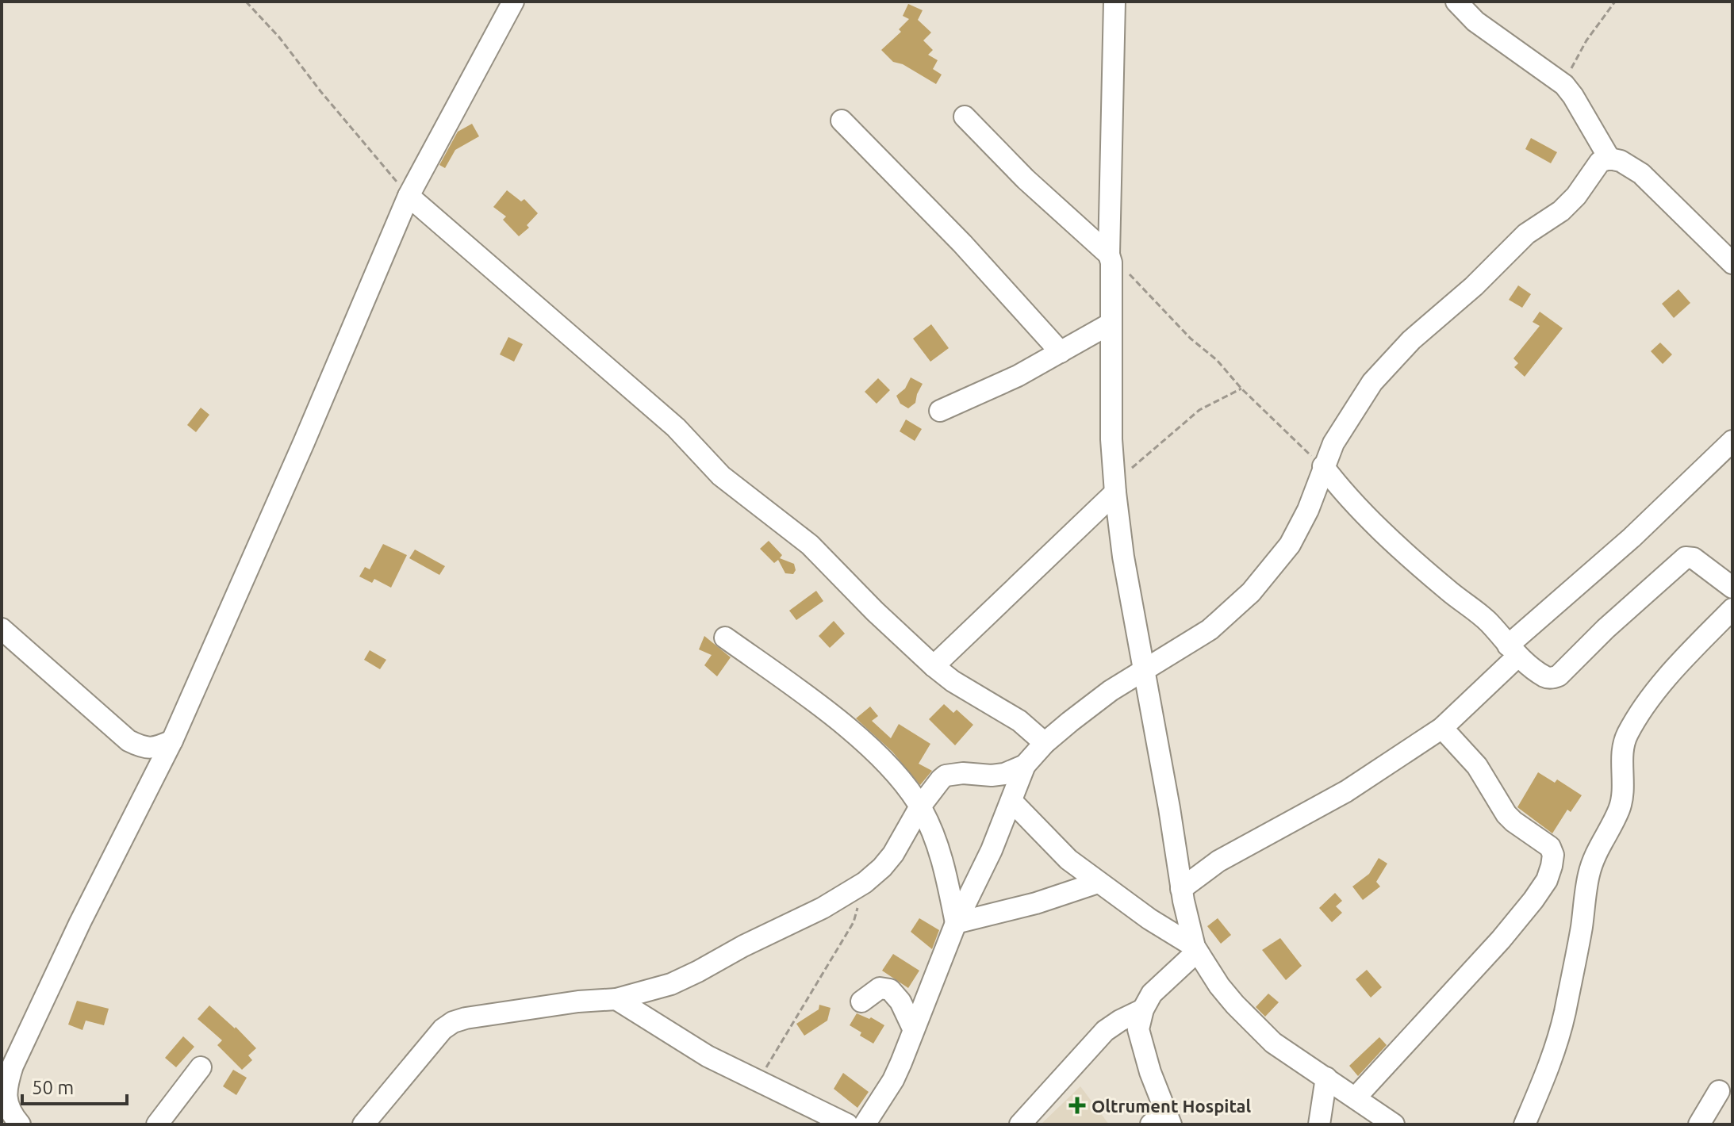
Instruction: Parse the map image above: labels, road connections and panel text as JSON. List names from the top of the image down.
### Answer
{
  "places": {
    "health": ["Oltrument Hospital"]
  },
  "scale_bar": "50 m"
}
